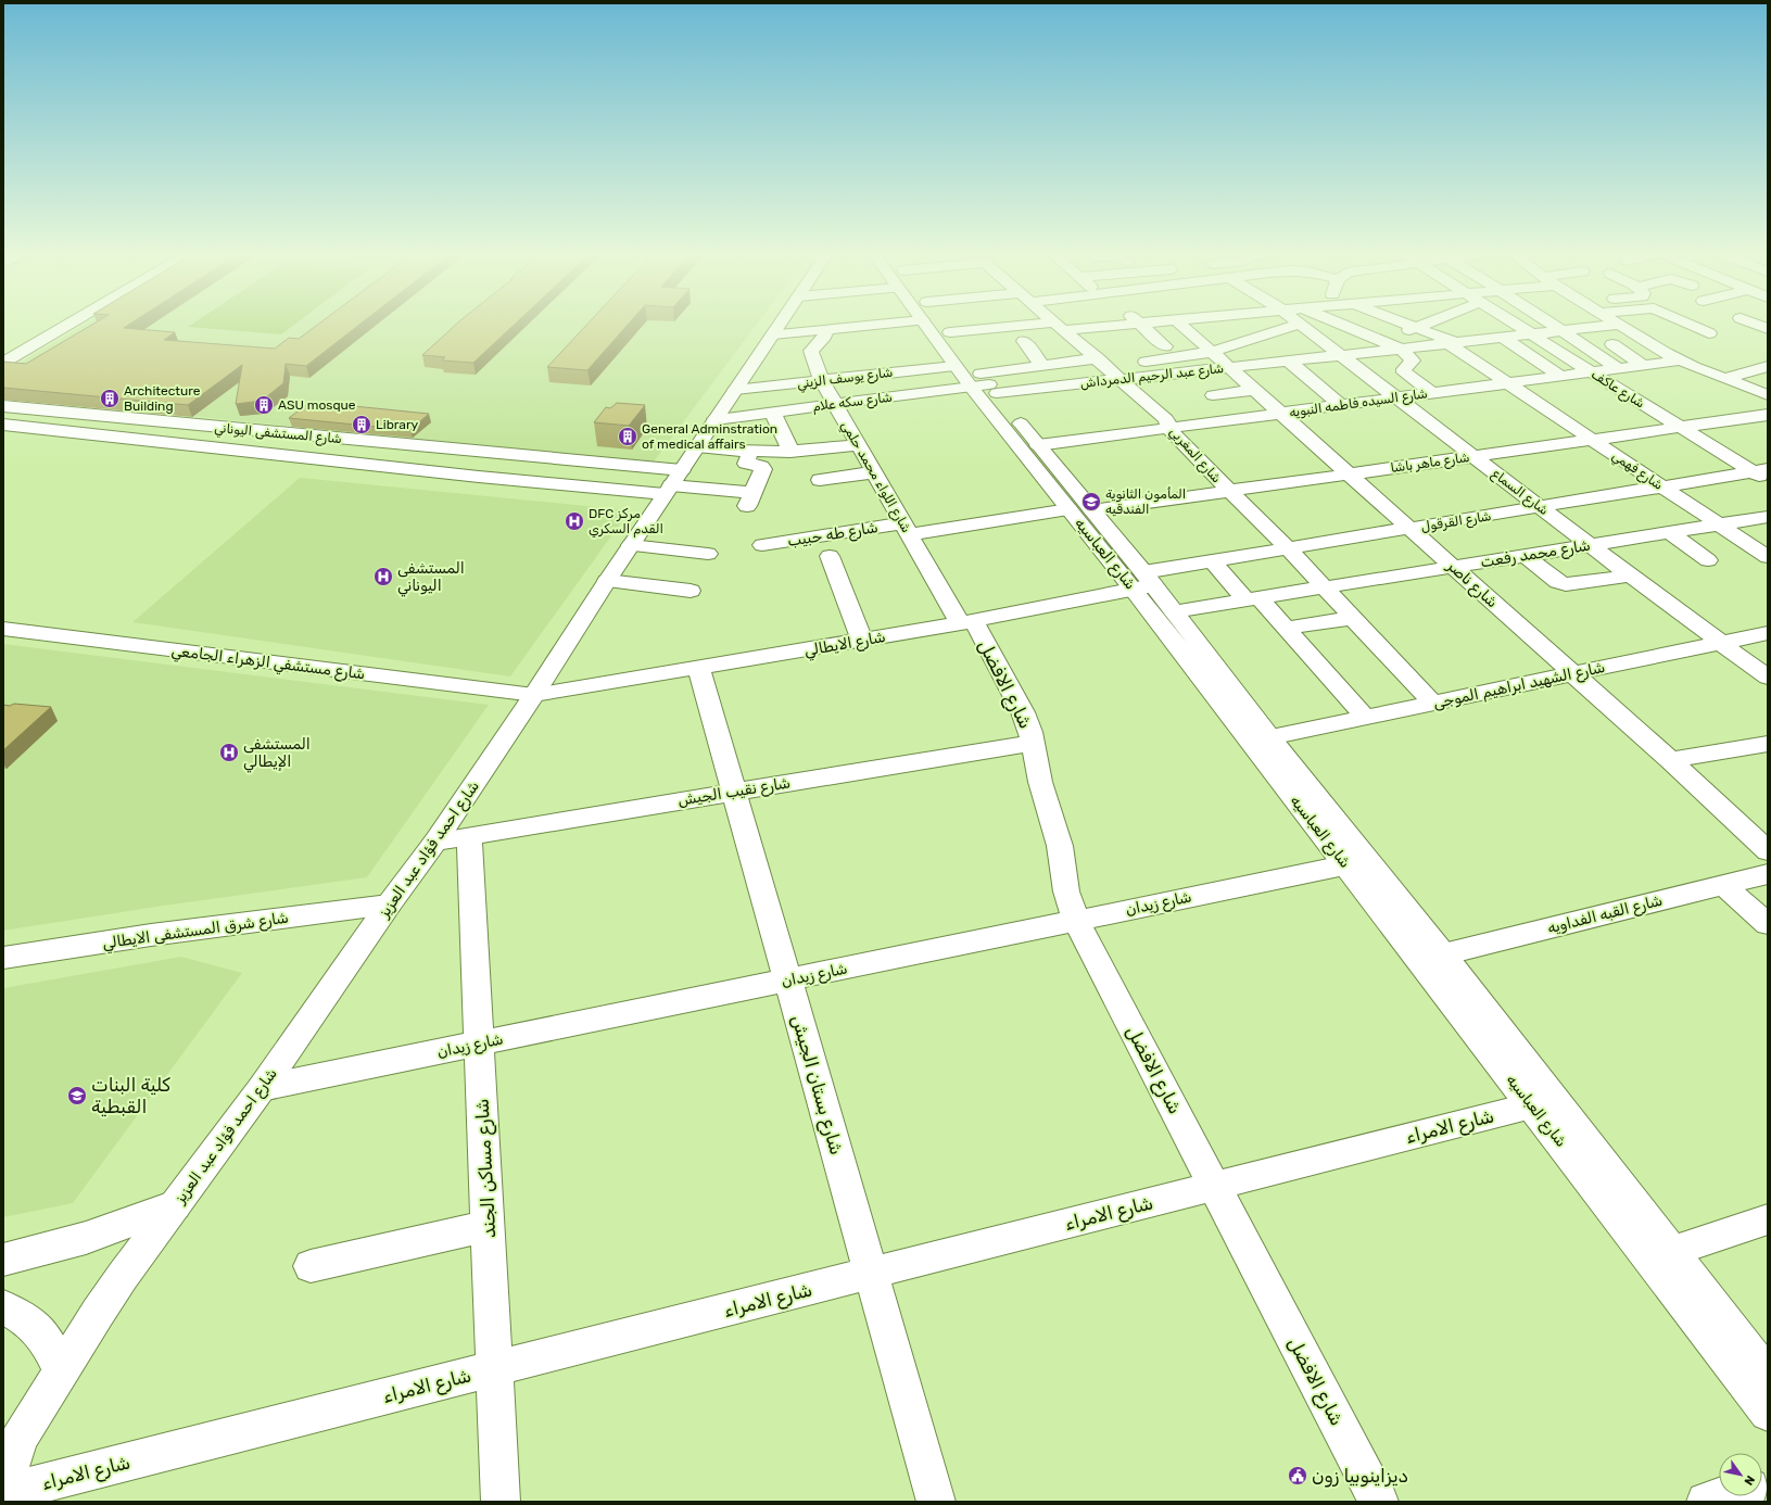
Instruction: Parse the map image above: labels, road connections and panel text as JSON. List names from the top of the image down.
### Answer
{
  "streets": {
    "street": [
      "شارع عبد الرحيم الدمرداش",
      "شارع يوسف الزيني",
      "شارع عاكف",
      "شارع سكه علام",
      "شارع السيده فاطمه النبويه",
      "شارع المستشفى اليوناني",
      "شارع المغربي",
      "شارع ماهر باشا",
      "شارع فهمي",
      "شارع اللواء محمد حلمي",
      "شارع السماع",
      "شارع القرقول",
      "شارع طه حبيب",
      "شارع العباسيه",
      "شارع محمد رفعت",
      "شارع ناصر",
      "شارع الايطالي",
      "شارع مستشفي الزهراء الجامعي",
      "شارع الافضل",
      "شارع الشهيد ابراهيم الموجى",
      "شارع نقيب الجيش",
      "شارع احمد فؤاد عبد العزيز",
      "شارع زيدان",
      "شارع القبه الفداويه",
      "شارع شرق المستشفى الايطالي",
      "شارع بستان الجيش",
      "شارع الامراء",
      "شارع مساكن الجند"
    ]
  },
  "crossings": [
    ["شارع عبد الرحيم الدمرداش", "شارع عاكف"],
    ["شارع عبد الرحيم الدمرداش", "شارع سكه علام"],
    ["شارع عبد الرحيم الدمرداش", "شارع المغربي"],
    ["شارع عبد الرحيم الدمرداش", "شارع فهمي"],
    ["شارع عبد الرحيم الدمرداش", "شارع السماع"],
    ["شارع عبد الرحيم الدمرداش", "شارع العباسيه"],
    ["شارع عبد الرحيم الدمرداش", "شارع ناصر"],
    ["شارع يوسف الزيني", "شارع اللواء محمد حلمي"],
    ["شارع يوسف الزيني", "شارع العباسيه"],
    ["شارع يوسف الزيني", "شارع احمد فؤاد عبد العزيز"],
    ["شارع عاكف", "شارع السيده فاطمه النبويه"],
    ["شارع عاكف", "شارع ماهر باشا"],
    ["شارع عاكف", "شارع القرقول"],
    ["شارع سكه علام", "شارع اللواء محمد حلمي"],
    ["شارع سكه علام", "شارع العباسيه"],
    ["شارع سكه علام", "شارع احمد فؤاد عبد العزيز"],
    ["شارع السيده فاطمه النبويه", "شارع المغربي"],
    ["شارع السيده فاطمه النبويه", "شارع فهمي"],
    ["شارع السيده فاطمه النبويه", "شارع السماع"],
    ["شارع السيده فاطمه النبويه", "شارع العباسيه"],
    ["شارع السيده فاطمه النبويه", "شارع ناصر"],
    ["شارع المستشفى اليوناني", "شارع احمد فؤاد عبد العزيز"],
    ["شارع المغربي", "شارع ماهر باشا"],
    ["شارع المغربي", "شارع القرقول"],
    ["شارع المغربي", "شارع محمد رفعت"],
    ["شارع المغربي", "شارع الشهيد ابراهيم الموجى"],
    ["شارع ماهر باشا", "شارع فهمي"],
    ["شارع ماهر باشا", "شارع السماع"],
    ["شارع ماهر باشا", "شارع طه حبيب"],
    ["شارع ماهر باشا", "شارع العباسيه"],
    ["شارع ماهر باشا", "شارع ناصر"],
    ["شارع فهمي", "شارع القرقول"],
    ["شارع فهمي", "شارع محمد رفعت"],
    ["شارع اللواء محمد حلمي", "شارع طه حبيب"],
    ["شارع اللواء محمد حلمي", "شارع الايطالي"],
    ["شارع اللواء محمد حلمي", "شارع الافضل"],
    ["شارع السماع", "شارع القرقول"],
    ["شارع السماع", "شارع محمد رفعت"],
    ["شارع السماع", "شارع الشهيد ابراهيم الموجى"],
    ["شارع القرقول", "شارع العباسيه"],
    ["شارع القرقول", "شارع ناصر"],
    ["شارع القرقول", "شارع الايطالي"],
    ["شارع طه حبيب", "شارع العباسيه"],
    ["شارع العباسيه", "شارع محمد رفعت"],
    ["شارع العباسيه", "شارع الايطالي"],
    ["شارع العباسيه", "شارع الشهيد ابراهيم الموجى"],
    ["شارع العباسيه", "شارع زيدان"],
    ["شارع العباسيه", "شارع القبه الفداويه"],
    ["شارع العباسيه", "شارع الامراء"],
    ["شارع محمد رفعت", "شارع ناصر"],
    ["شارع ناصر", "شارع الشهيد ابراهيم الموجى"],
    ["شارع الايطالي", "شارع مستشفي الزهراء الجامعي"],
    ["شارع الايطالي", "شارع الافضل"],
    ["شارع الايطالي", "شارع احمد فؤاد عبد العزيز"],
    ["شارع الايطالي", "شارع بستان الجيش"],
    ["شارع مستشفي الزهراء الجامعي", "شارع احمد فؤاد عبد العزيز"],
    ["شارع الافضل", "شارع نقيب الجيش"],
    ["شارع الافضل", "شارع زيدان"],
    ["شارع الافضل", "شارع الامراء"],
    ["شارع نقيب الجيش", "شارع احمد فؤاد عبد العزيز"],
    ["شارع نقيب الجيش", "شارع بستان الجيش"],
    ["شارع نقيب الجيش", "شارع مساكن الجند"],
    ["شارع احمد فؤاد عبد العزيز", "شارع زيدان"],
    ["شارع احمد فؤاد عبد العزيز", "شارع شرق المستشفى الايطالي"],
    ["شارع زيدان", "شارع بستان الجيش"],
    ["شارع زيدان", "شارع مساكن الجند"],
    ["شارع بستان الجيش", "شارع الامراء"],
    ["شارع الامراء", "شارع مساكن الجند"]
  ],
  "places": {
    "building": [
      "Architecture Building",
      "ASU mosque",
      "Library",
      "General Adminstration of medical affairs"
    ],
    "school or university": ["المأمون الثانوية الفندقيه", "كلية البنات القبطية"],
    "hospital": ["DFC مركز القدم السكري", "المستشفى اليوناني", "المستشفى الإيطالي"],
    "public building": ["ديزاينوبيا زون"]
  },
  "north": "bottom right"
}
